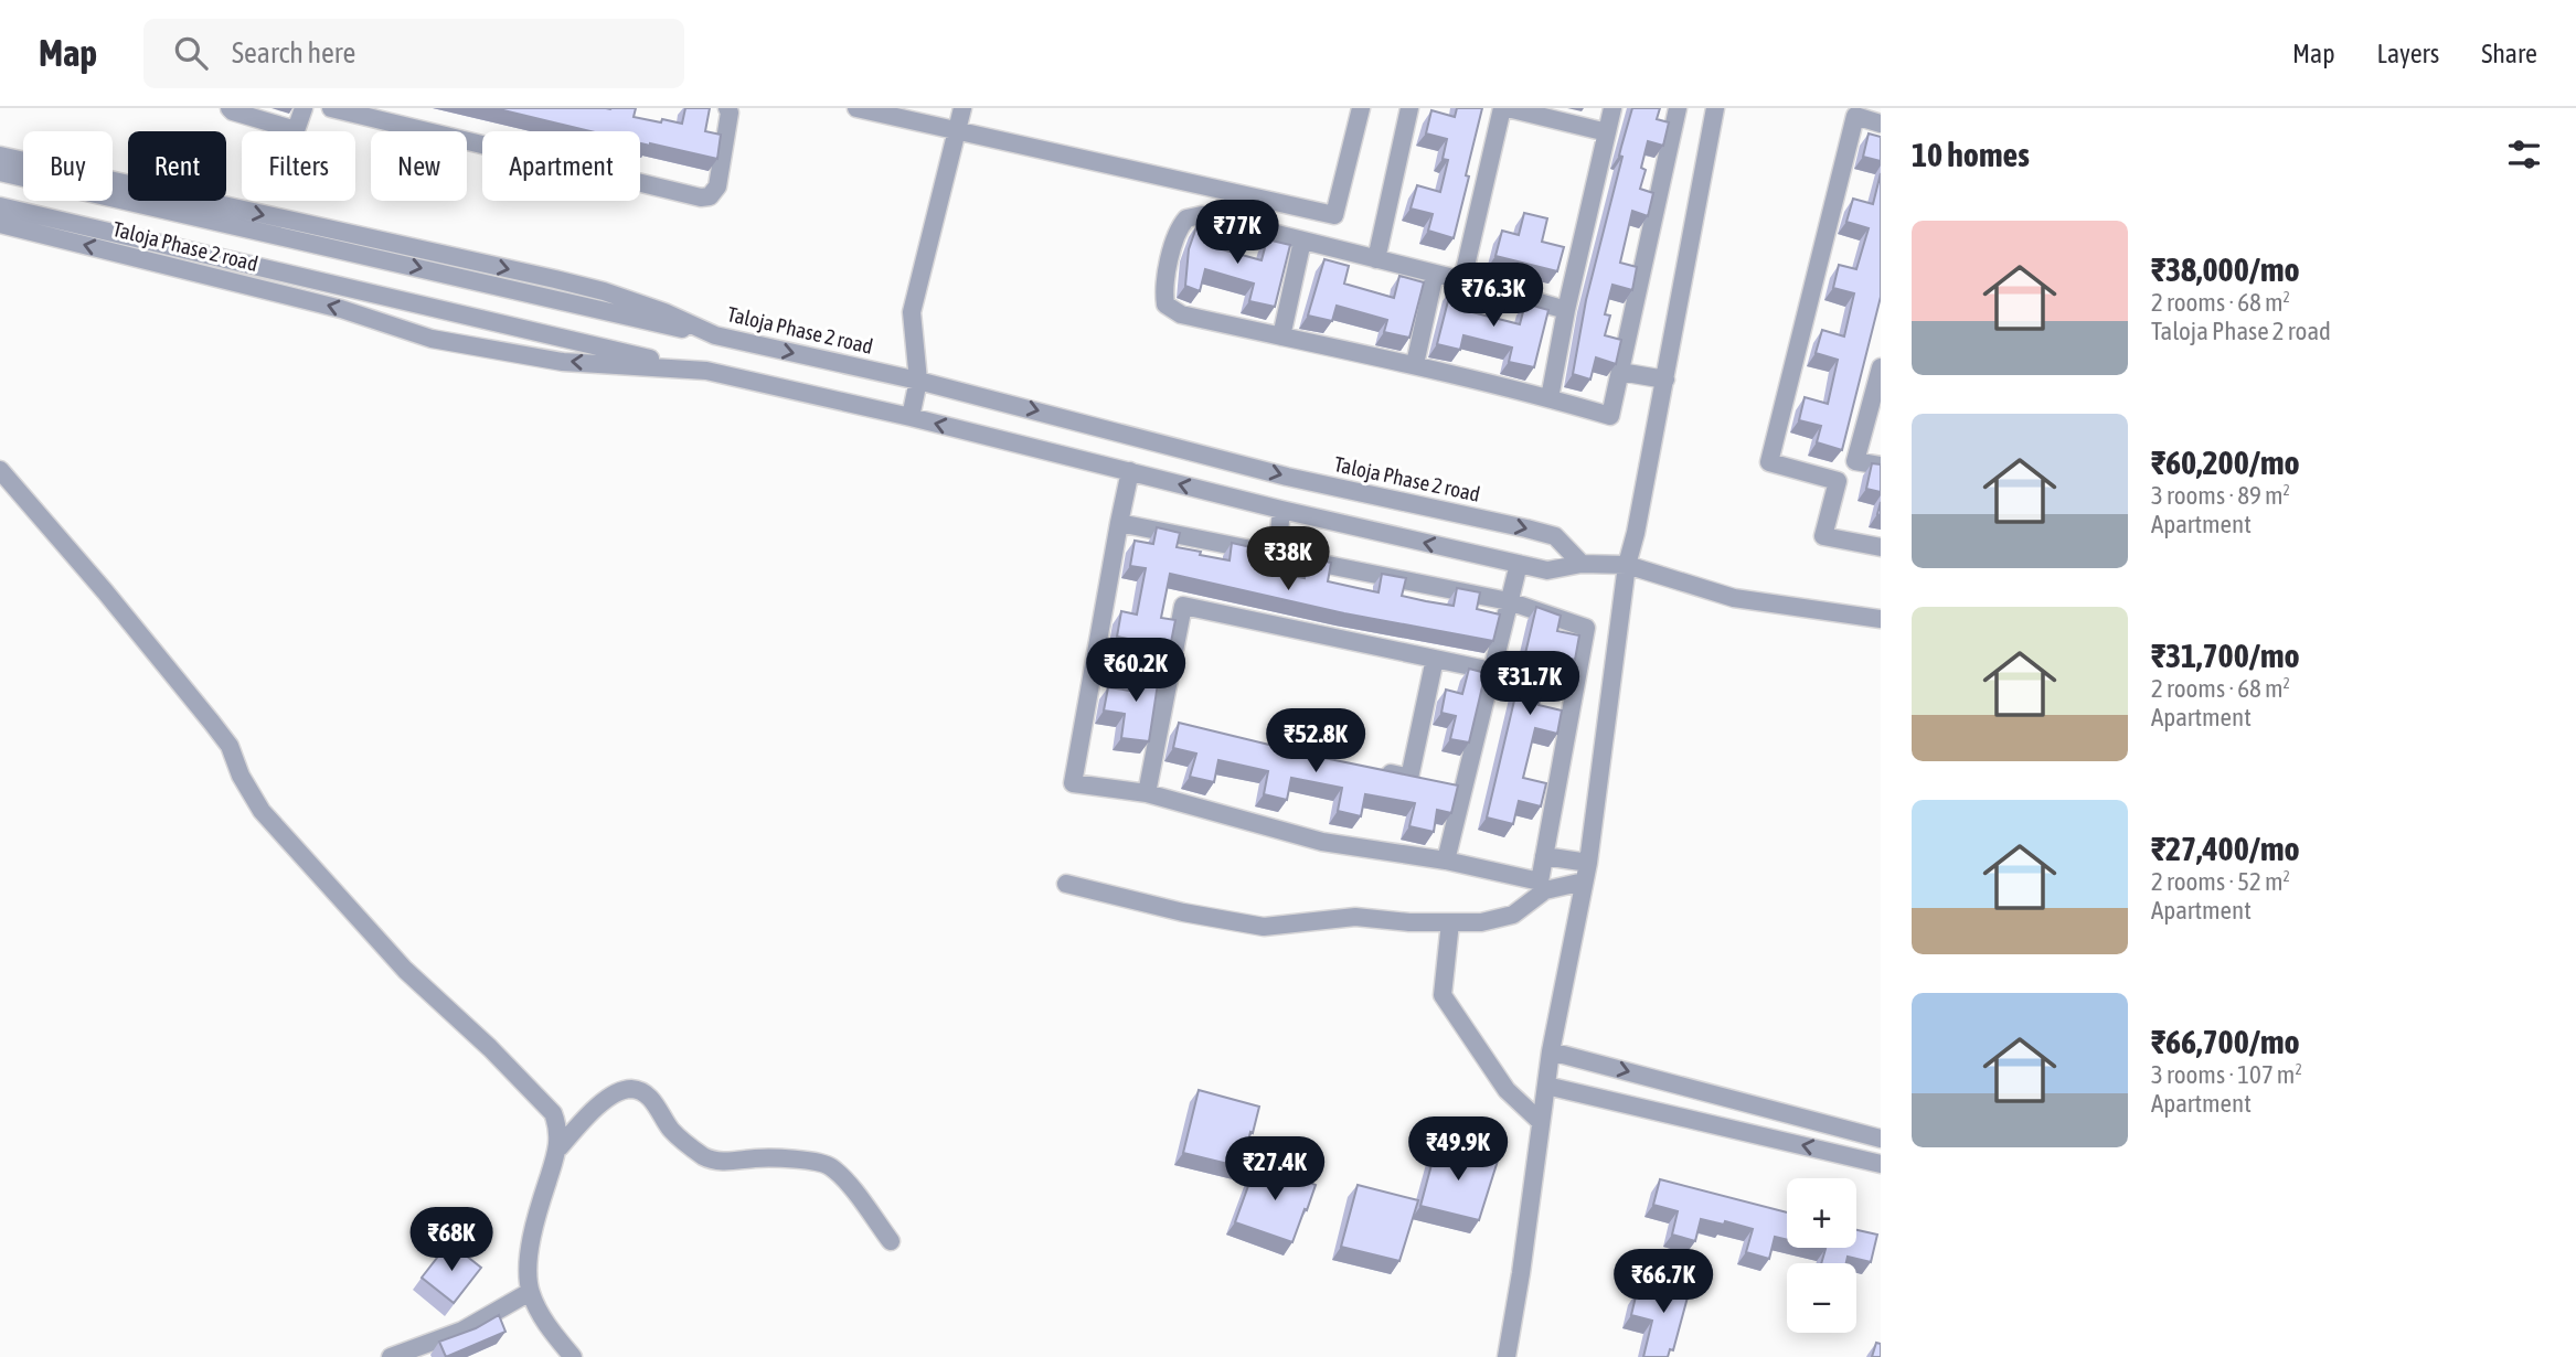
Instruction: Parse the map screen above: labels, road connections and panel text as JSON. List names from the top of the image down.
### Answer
{
  "streets": {
    "street": ["Taloja Phase 2 road"]
  },
  "page": {
    "header": "Map",
    "search": "Search here",
    "nav": ["Map", "Layers", "Share"],
    "heading": "10 homes",
    "chip": [
      "Buy",
      "Rent",
      "Filters",
      "New",
      "Apartment"
    ],
    "price": [
      "₹77K",
      "₹76.3K",
      "₹38K",
      "₹60.2K",
      "₹31.7K",
      "₹52.8K",
      "₹49.9K",
      "₹27.4K",
      "₹68K",
      "₹66.7K"
    ],
    "list": [
      {
        "name": "₹38,000/mo",
        "note": "2 rooms · 68 m² · Taloja Phase 2 road"
      },
      {
        "name": "₹60,200/mo",
        "note": "3 rooms · 89 m² · Apartment"
      },
      {
        "name": "₹31,700/mo",
        "note": "2 rooms · 68 m² · Apartment"
      },
      {
        "name": "₹27,400/mo",
        "note": "2 rooms · 52 m² · Apartment"
      },
      {
        "name": "₹66,700/mo",
        "note": "3 rooms · 107 m² · Apartment"
      }
    ],
    "map_buttons": ["+", "−"]
  }
}
